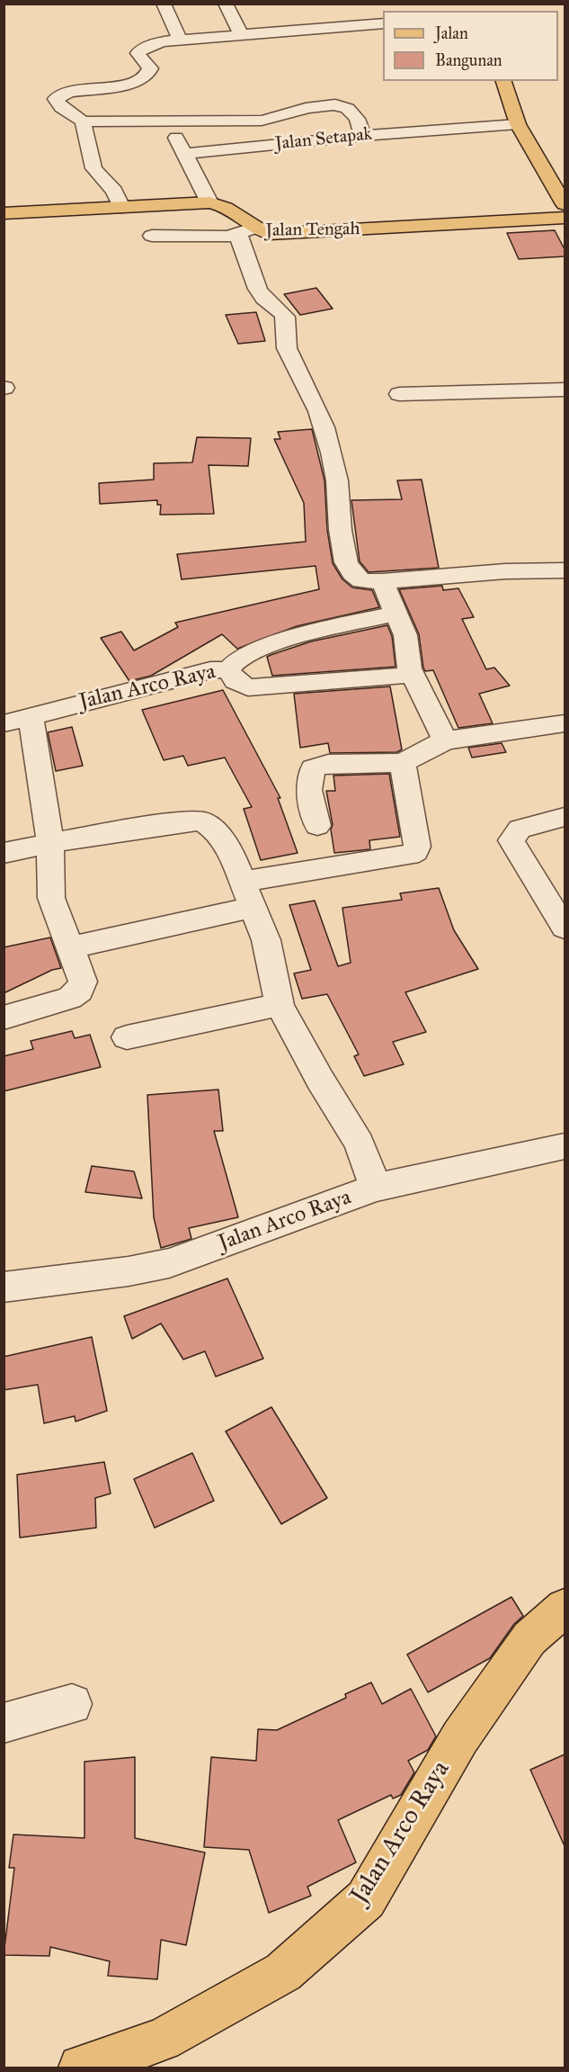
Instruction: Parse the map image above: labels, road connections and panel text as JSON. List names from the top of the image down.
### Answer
{
  "streets": {
    "main road": ["Jalan Tengah", "Jalan Arco Raya"],
    "street": ["Jalan Setapak"]
  },
  "legend": ["Jalan", "Bangunan"]
}
